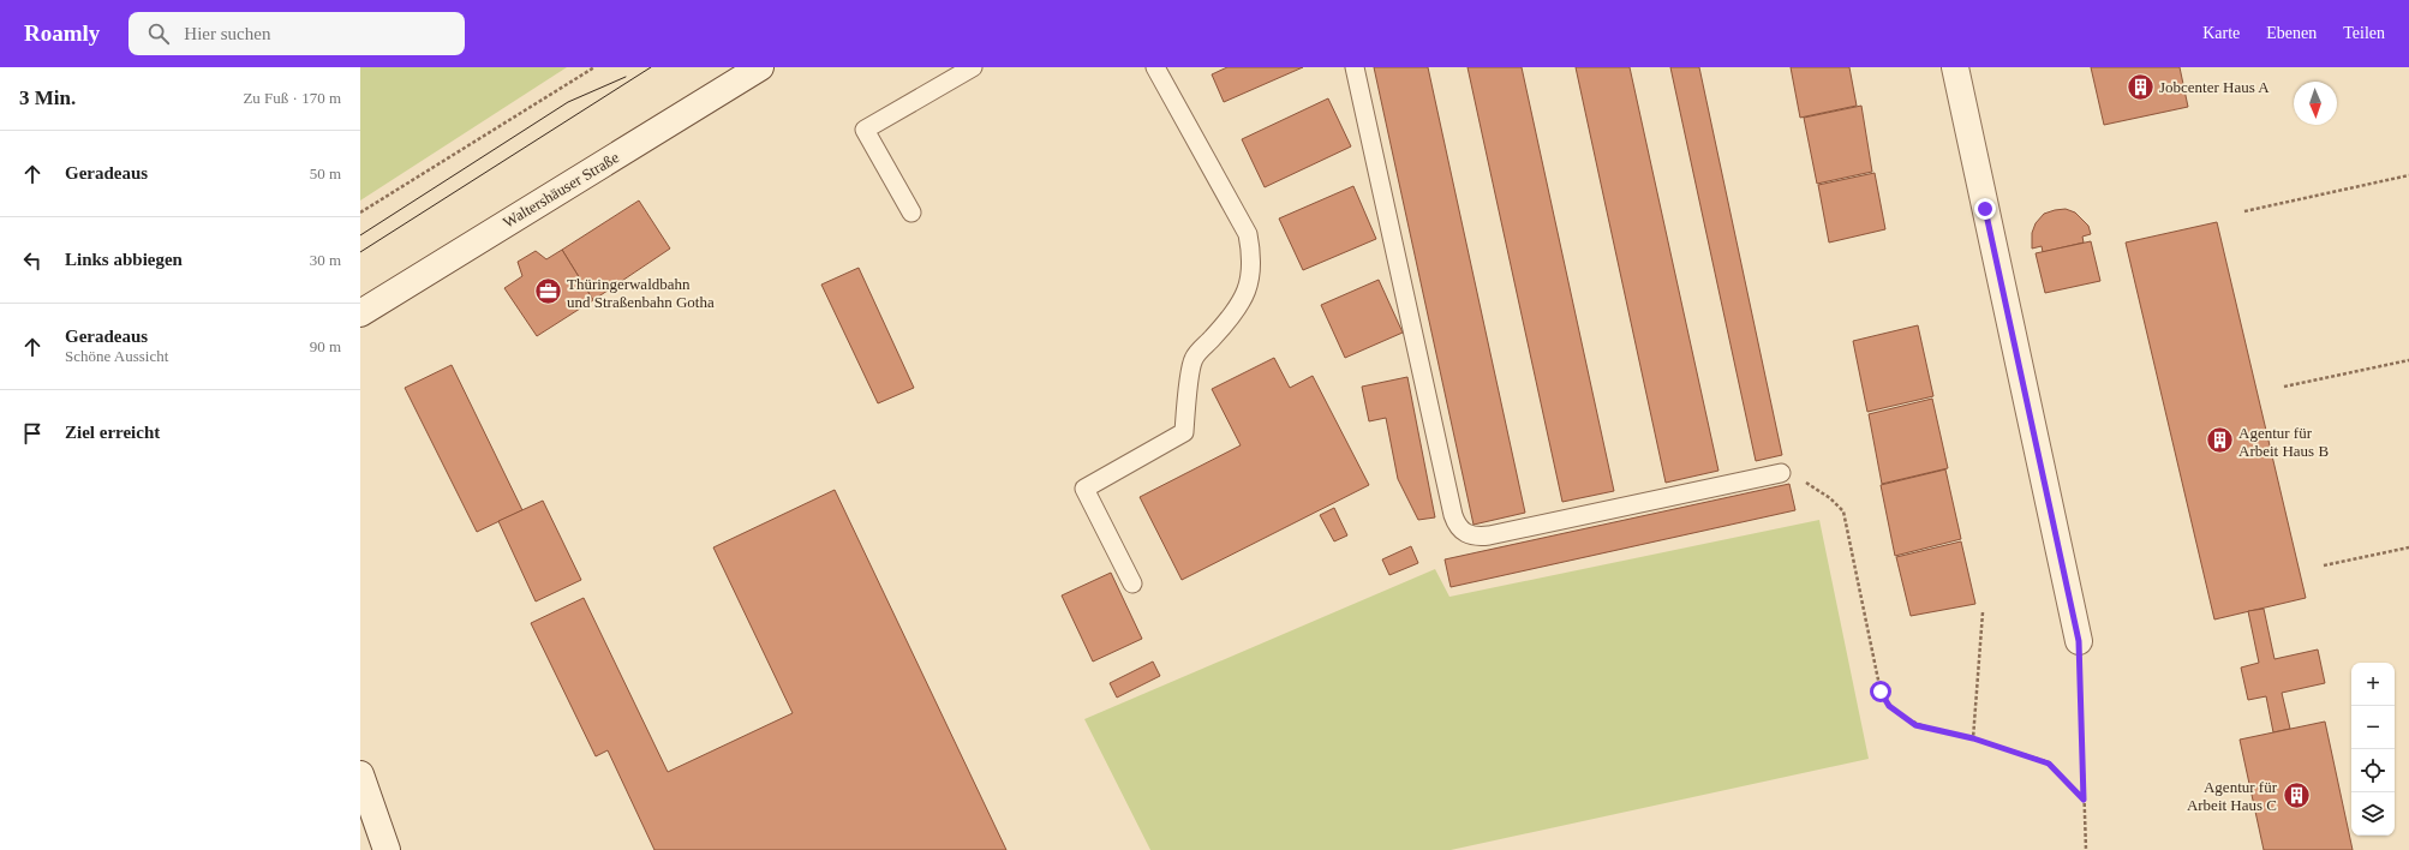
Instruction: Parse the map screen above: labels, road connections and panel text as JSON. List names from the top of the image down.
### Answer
{
  "streets": {
    "street": ["Waltershäuser Straße"]
  },
  "places": {
    "building": ["Jobcenter Haus A", "Agentur für Arbeit Haus B", "Agentur für Arbeit Haus C"],
    "office": ["Thüringerwaldbahn und Straßenbahn Gotha"]
  },
  "north": "bottom",
  "page": {
    "header": "Roamly",
    "search": "Hier suchen",
    "nav": ["Karte", "Ebenen", "Teilen"],
    "heading": ["3 Min.", "Zu Fuß · 170 m"],
    "list": [
      ["Geradeaus", "50 m"],
      ["Links abbiegen", "30 m"],
      ["Geradeaus", "Schöne Aussicht", "90 m"],
      "Ziel erreicht"
    ],
    "map_buttons": ["+", "−"]
  }
}
